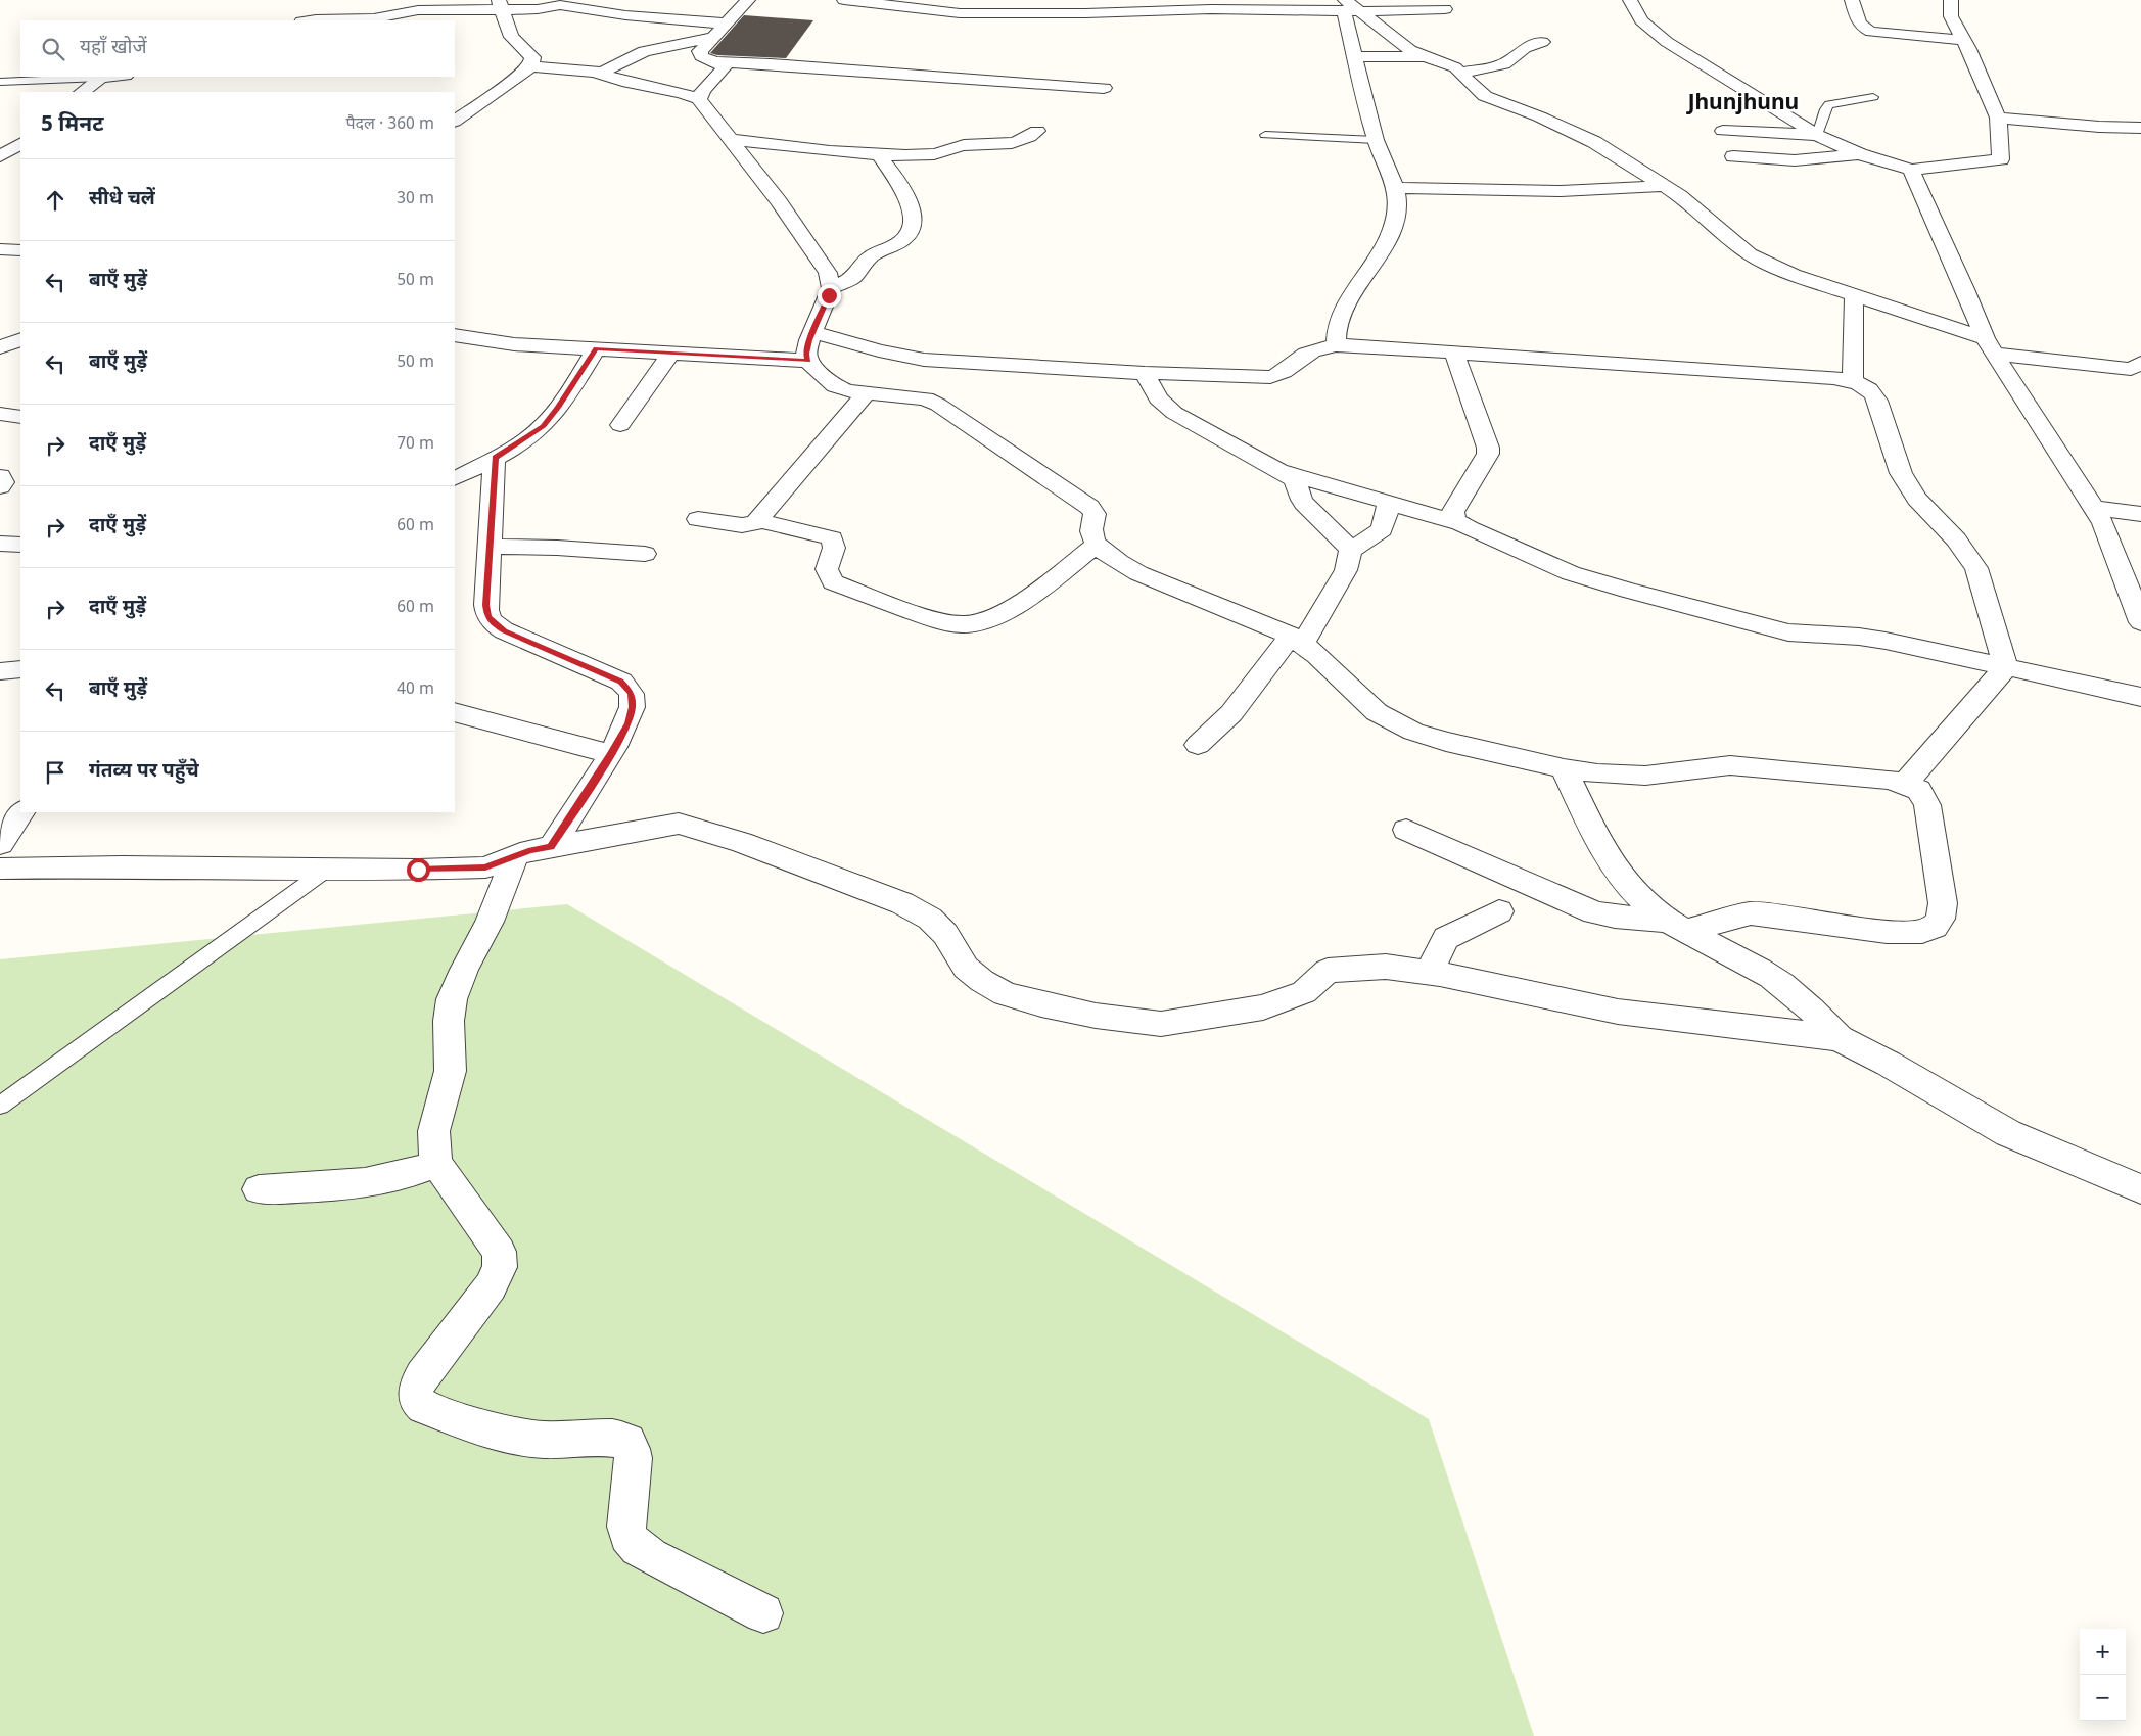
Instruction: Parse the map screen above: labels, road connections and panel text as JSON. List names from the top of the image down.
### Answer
{
  "districts": ["Jhunjhunu"],
  "page": {
    "search": "यहाँ खोजें",
    "heading": ["5 मिनट", "पैदल · 360 m"],
    "list": [
      ["सीधे चलें", "30 m"],
      ["बाएँ मुड़ें", "50 m"],
      ["बाएँ मुड़ें", "50 m"],
      ["दाएँ मुड़ें", "70 m"],
      ["दाएँ मुड़ें", "60 m"],
      ["दाएँ मुड़ें", "60 m"],
      ["बाएँ मुड़ें", "40 m"],
      "गंतव्य पर पहुँचे"
    ],
    "map_buttons": ["+", "−"]
  }
}
